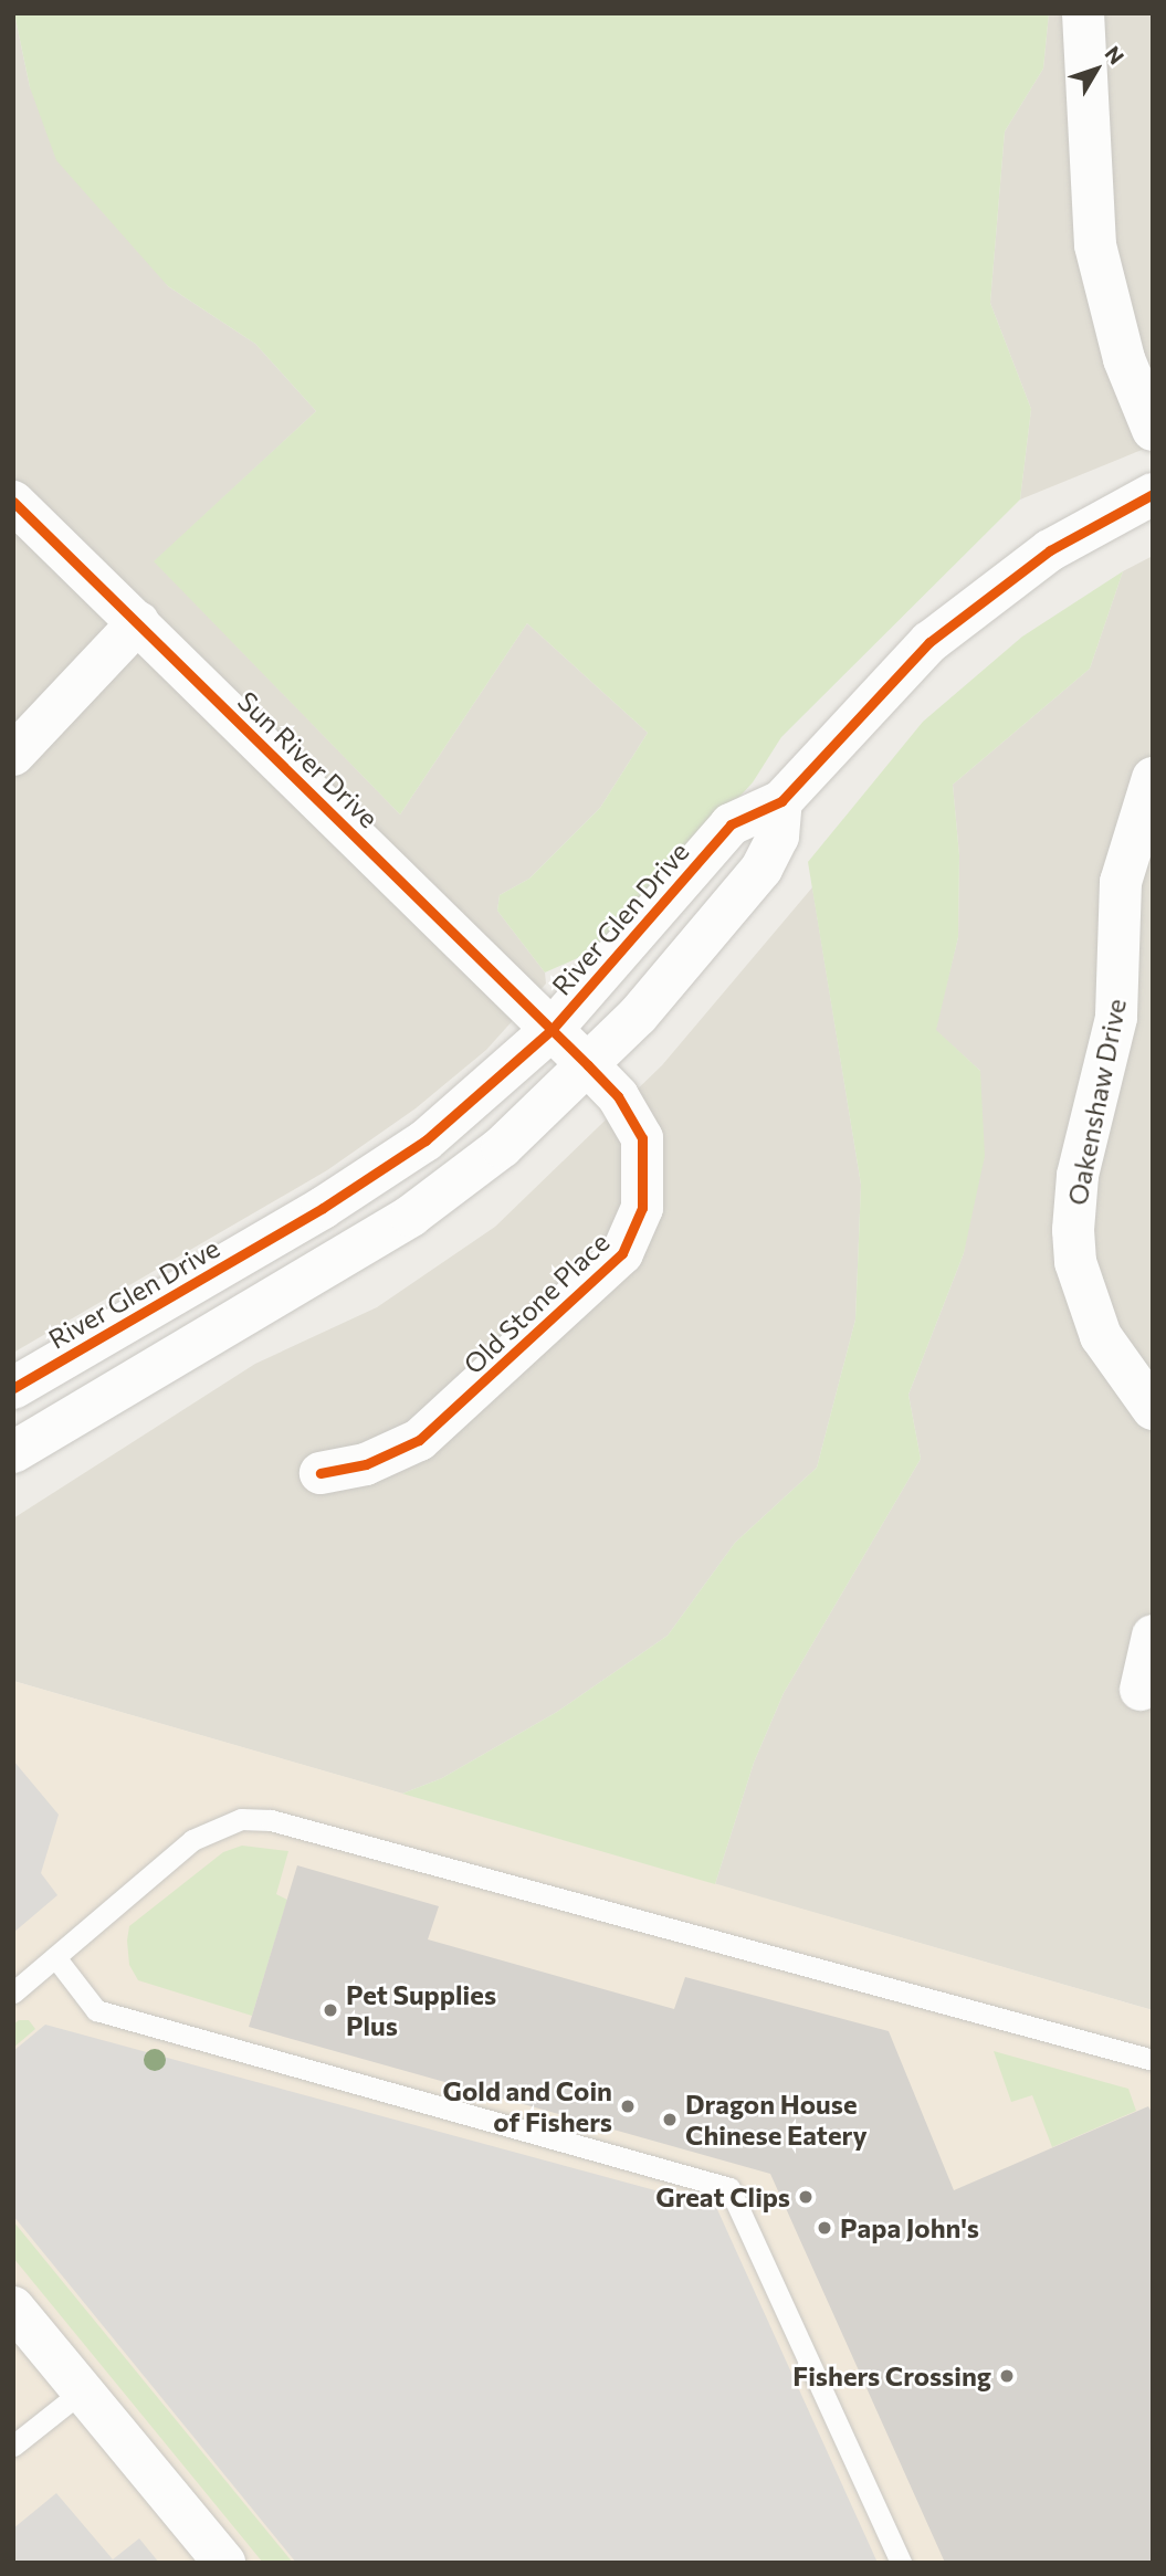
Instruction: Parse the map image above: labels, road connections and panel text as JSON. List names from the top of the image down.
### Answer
{
  "streets": {
    "street": [
      "Sun River Drive",
      "River Glen Drive",
      "Oakenshaw Drive",
      "Old Stone Place"
    ]
  },
  "crossings": [
    ["Sun River Drive", "River Glen Drive"],
    ["Sun River Drive", "Old Stone Place"],
    ["River Glen Drive", "Old Stone Place"]
  ],
  "places": [
    "Pet Supplies Plus",
    "Gold and Coin of Fishers",
    "Dragon House Chinese Eatery",
    "Great Clips",
    "Papa John's",
    "Fishers Crossing"
  ],
  "north": "top right"
}
